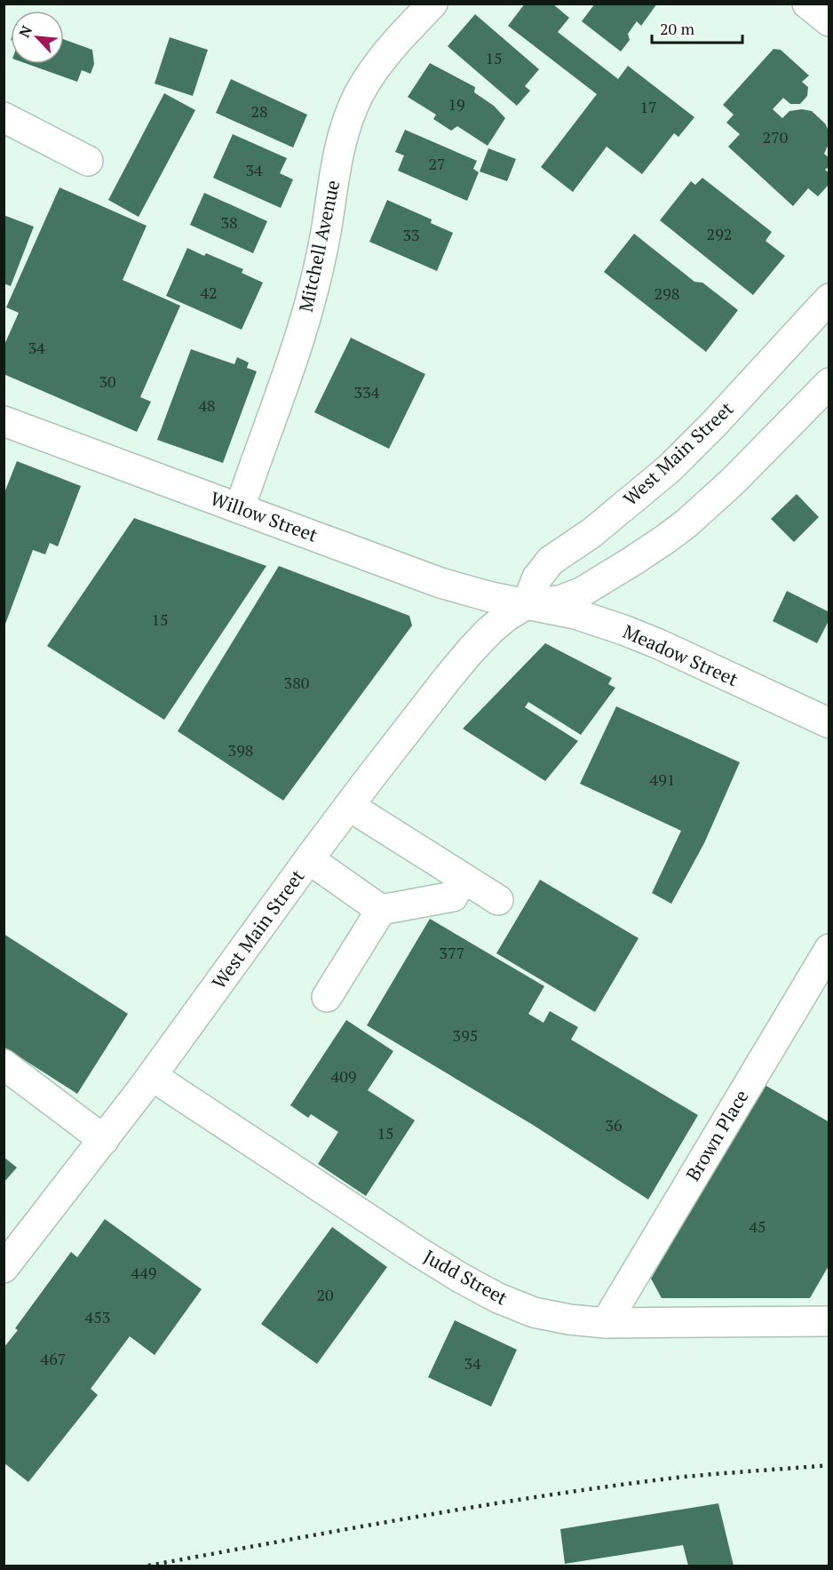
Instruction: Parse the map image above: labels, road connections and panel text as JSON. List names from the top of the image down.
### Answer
{
  "streets": {
    "main road": [
      "Mitchell Avenue",
      "West Main Street",
      "Willow Street",
      "Meadow Street",
      "Brown Place",
      "Judd Street"
    ]
  },
  "crossings": [
    ["Mitchell Avenue", "Willow Street"],
    ["West Main Street", "Willow Street"],
    ["West Main Street", "Meadow Street"],
    ["West Main Street", "Judd Street"],
    ["Willow Street", "Meadow Street"],
    ["Brown Place", "Judd Street"]
  ],
  "house_numbers": [
    "15",
    "19",
    "17",
    "28",
    "270",
    "27",
    "34",
    "38",
    "292",
    "33",
    "42",
    "298",
    "34",
    "30",
    "334",
    "48",
    "15",
    "380",
    "398",
    "491",
    "377",
    "395",
    "409",
    "36",
    "15",
    "45",
    "449",
    "20",
    "453",
    "467",
    "34"
  ],
  "scale_bar": "20 m",
  "north": "top left"
}
